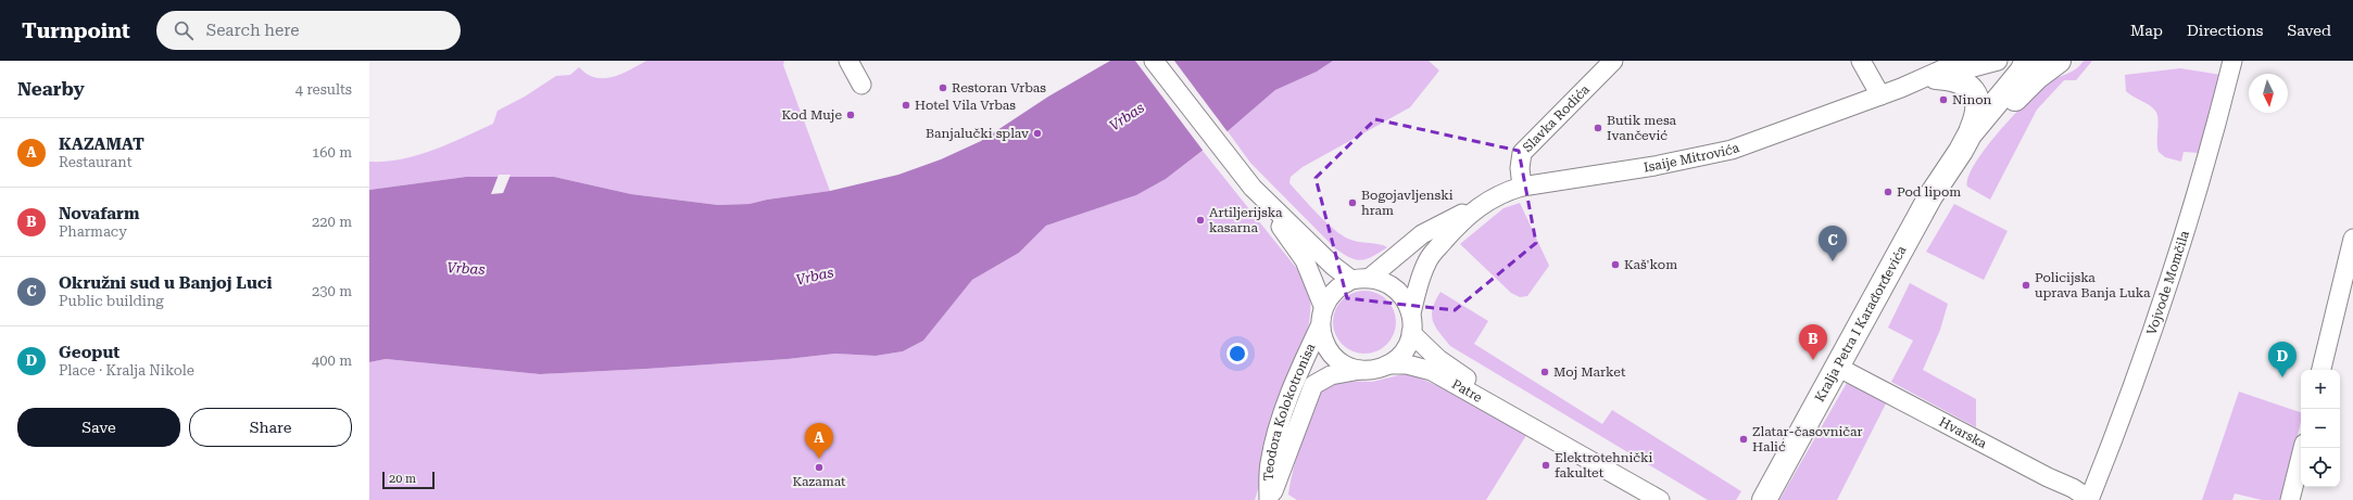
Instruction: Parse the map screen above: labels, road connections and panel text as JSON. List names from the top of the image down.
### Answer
{
  "streets": {
    "main road": ["Kralja Petra I Karađorđevića"],
    "street": [
      "Slavka Rodića",
      "Isaije Mitrovića",
      "Vojvode Momčila",
      "Patre",
      "Teodora Kolokotronisa",
      "Hvarska"
    ]
  },
  "crossings": [
    ["Slavka Rodića", "Isaije Mitrovića"],
    ["Isaije Mitrovića", "Patre"],
    ["Isaije Mitrovića", "Teodora Kolokotronisa"],
    ["Vojvode Momčila", "Hvarska"],
    ["Kralja Petra I Karađorđevića", "Hvarska"],
    ["Patre", "Teodora Kolokotronisa"]
  ],
  "water": ["Vrbas"],
  "places": [
    "Restoran Vrbas",
    "Ninon",
    "Hotel Vila Vrbas",
    "Kod Muje",
    "Butik mesa Ivančević",
    "Banjalučki splav",
    "Pod lipom",
    "Bogojavljenski hram",
    "Artiljerijska kasarna",
    "Kaš'kom",
    "Policijska uprava Banja Luka",
    "Moj Market",
    "Zlatar-časovničar Halić",
    "Elektrotehnički fakultet",
    "Kazamat"
  ],
  "scale_bar": "20 m",
  "north": "bottom",
  "page": {
    "header": "Turnpoint",
    "search": "Search here",
    "nav": ["Map", "Directions", "Saved"],
    "heading": ["Nearby", "4 results"],
    "list": [
      {
        "mark": "A",
        "name": "KAZAMAT",
        "note": "Restaurant",
        "value": "160 m"
      },
      {
        "mark": "B",
        "name": "Novafarm",
        "note": "Pharmacy",
        "value": "220 m"
      },
      {
        "mark": "C",
        "name": "Okružni sud u Banjoj Luci",
        "note": "Public building",
        "value": "230 m"
      },
      {
        "mark": "D",
        "name": "Geoput",
        "note": "Place · Kralja Nikole",
        "value": "400 m"
      }
    ],
    "pins": [
      "C",
      "B",
      "D",
      "A"
    ],
    "map_buttons": ["+", "−"],
    "buttons": ["Save", "Share"],
    "scale": "20 m"
  }
}
